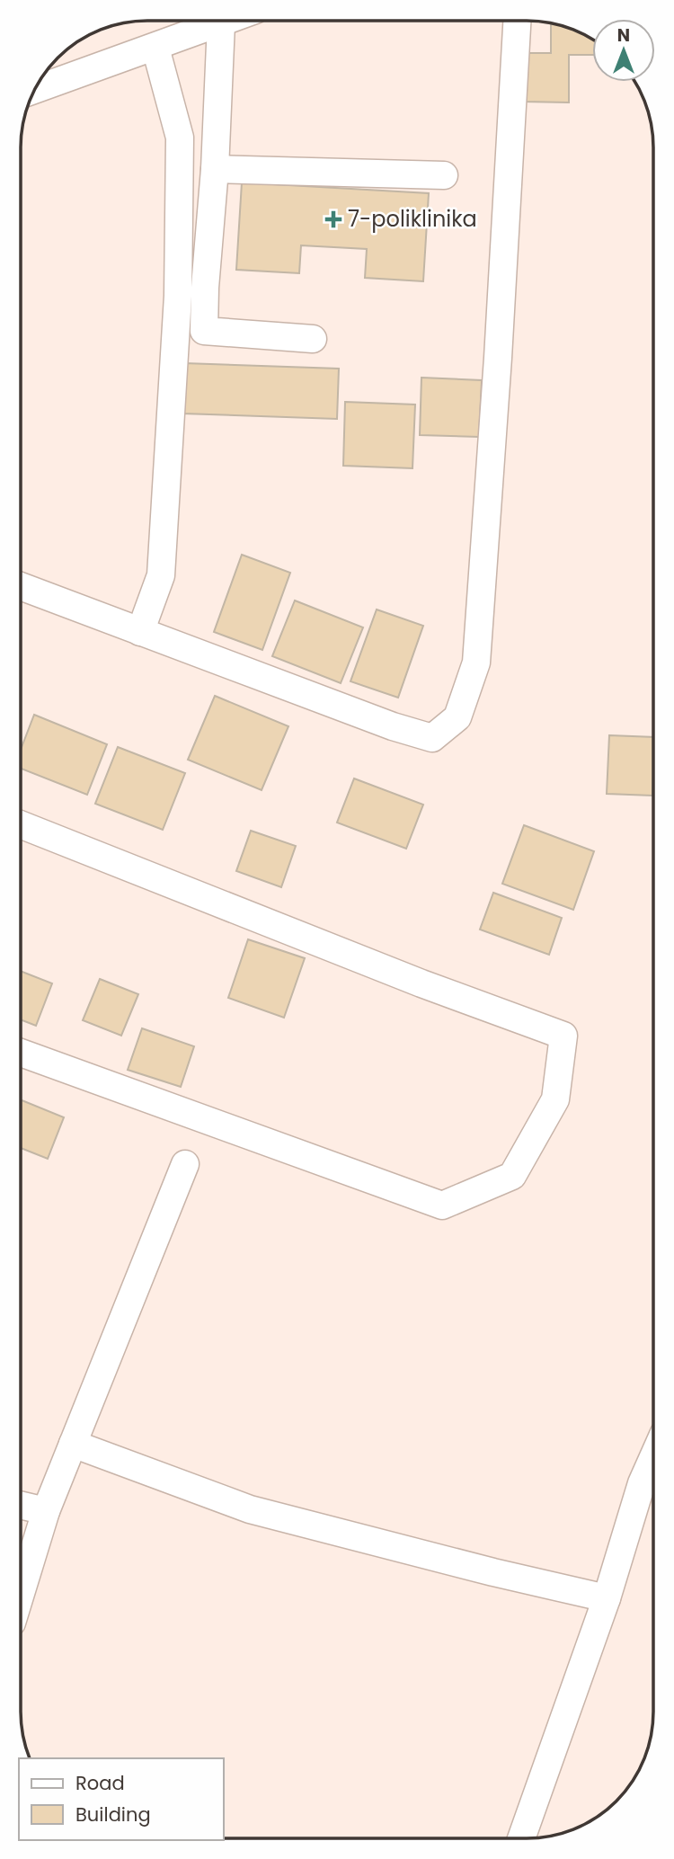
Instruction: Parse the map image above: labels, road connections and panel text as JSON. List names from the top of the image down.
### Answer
{
  "places": {
    "health": ["7-poliklinika"]
  },
  "legend": ["Road", "Building"],
  "north": "top"
}
